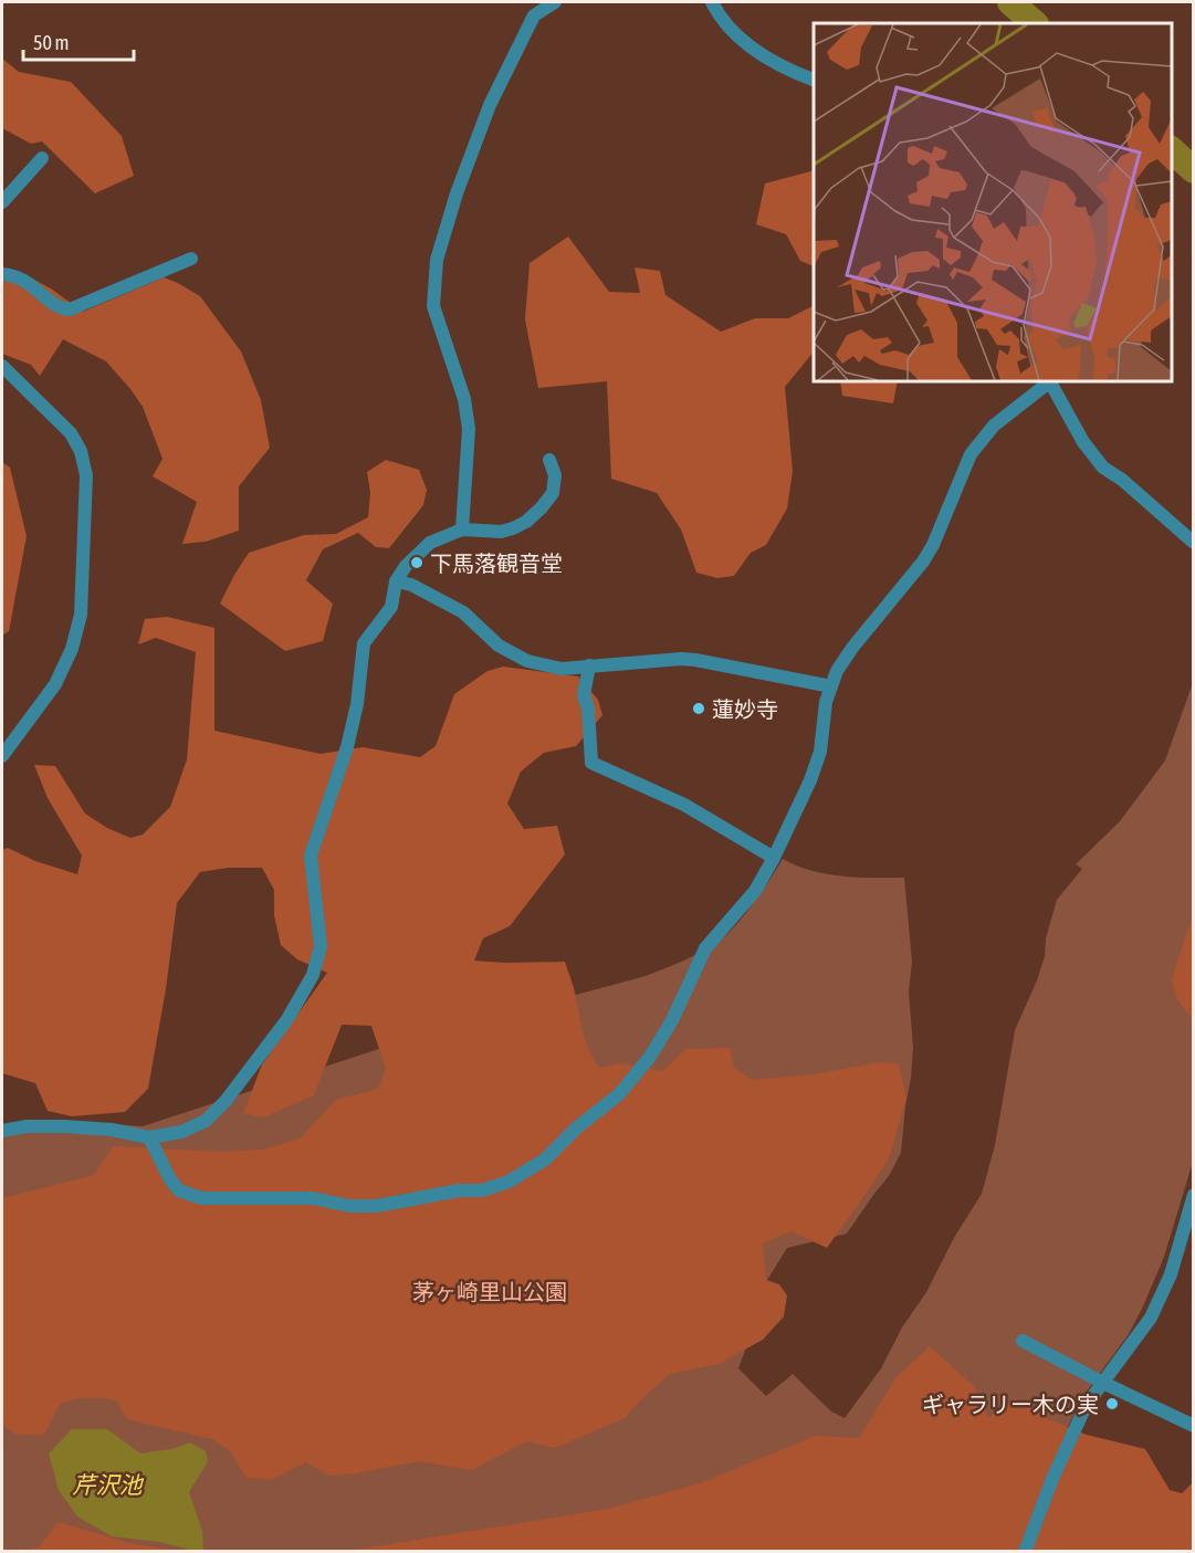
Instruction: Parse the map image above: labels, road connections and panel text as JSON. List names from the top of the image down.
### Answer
{
  "water": ["芹沢池"],
  "parks": ["茅ヶ崎里山公園"],
  "places": ["下馬落観音堂", "蓮妙寺", "ギャラリー木の実"],
  "scale_bar": "50 m"
}
